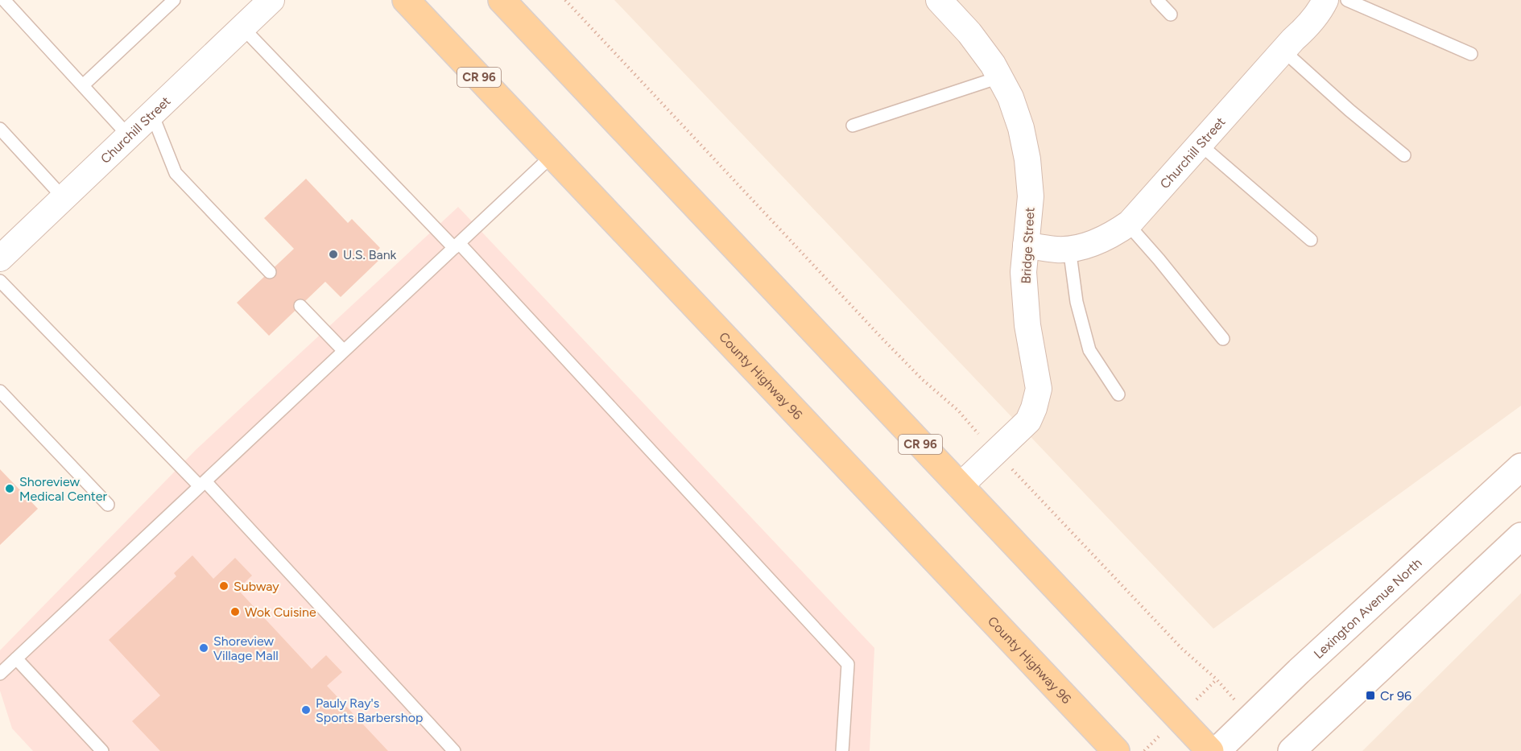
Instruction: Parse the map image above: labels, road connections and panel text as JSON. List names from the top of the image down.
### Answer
{
  "streets": {
    "main road": ["CR 96", "County Highway 96", "Lexington Avenue North"],
    "street": ["Churchill Street", "Bridge Street"]
  },
  "crossings": [
    ["CR 96", "Bridge Street"],
    ["Churchill Street", "Bridge Street"]
  ],
  "places": {
    "other": [
      "U.S. Bank",
      "Shoreview Medical Center",
      "Subway",
      "Wok Cuisine",
      "Shoreview Village Mall",
      "Pauly Ray's Sports Barbershop"
    ],
    "transit": ["Cr 96"]
  }
}
